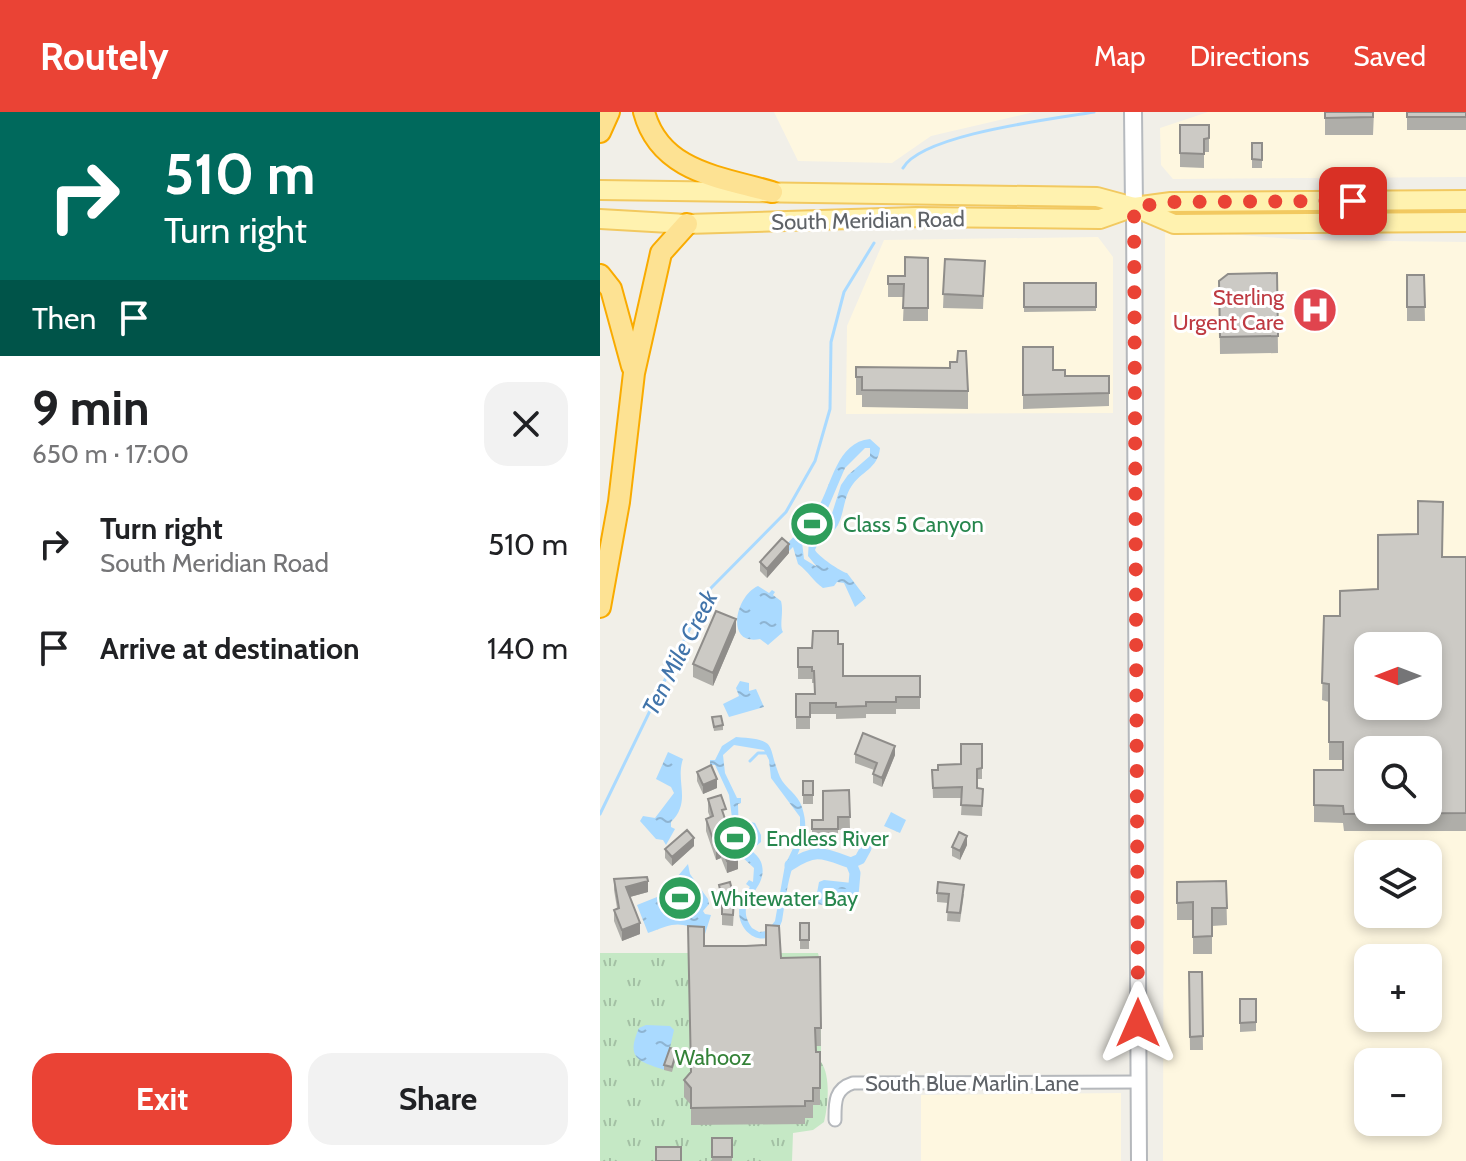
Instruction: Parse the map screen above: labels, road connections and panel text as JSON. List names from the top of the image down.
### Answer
{
  "streets": {
    "main road": ["South Meridian Road"],
    "street": ["South Blue Marlin Lane"]
  },
  "water": ["Ten Mile Creek"],
  "parks": ["Wahooz"],
  "places": {
    "hospital": ["Sterling Urgent Care"],
    "sports": ["Class 5 Canyon", "Endless River", "Whitewater Bay"]
  },
  "north": "left",
  "page": {
    "header": "Routely",
    "nav": ["Map", "Directions", "Saved"],
    "turn": ["510 m", "Turn right"],
    "then": "Then",
    "heading": ["9 min", "650 m · 17:00"],
    "list": [
      {
        "name": "Turn right",
        "note": "South Meridian Road",
        "value": "510 m"
      },
      {
        "name": "Arrive at destination",
        "value": "140 m"
      }
    ],
    "map_buttons": ["+", "−"],
    "buttons": ["Exit", "Share"]
  }
}
